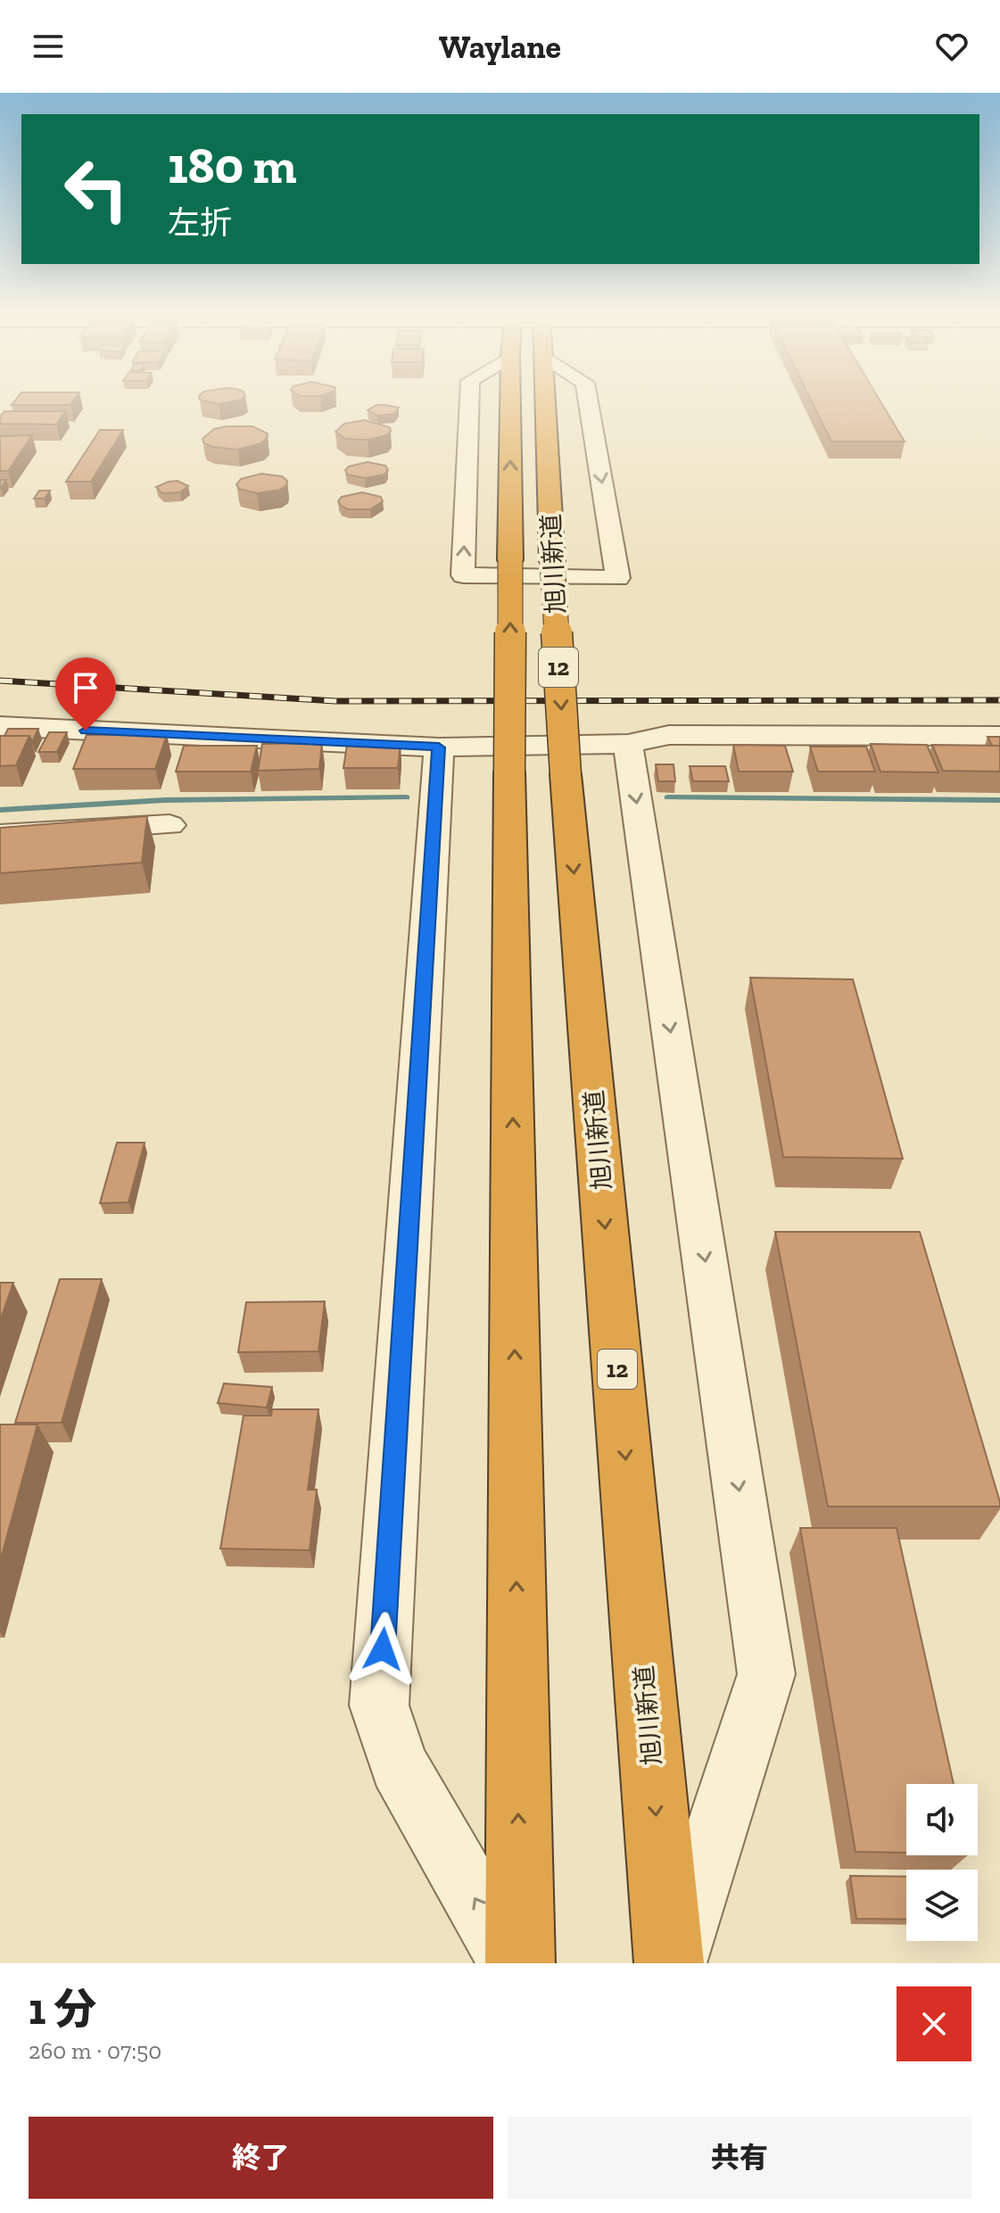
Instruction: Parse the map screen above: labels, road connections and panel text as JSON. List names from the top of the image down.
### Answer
{
  "streets": {
    "highway": ["旭川新道", "12"]
  },
  "page": {
    "header": "Waylane",
    "turn": ["180 m", "左折"],
    "heading": ["1 分", "260 m · 07:50"],
    "buttons": ["終了", "共有"]
  }
}
